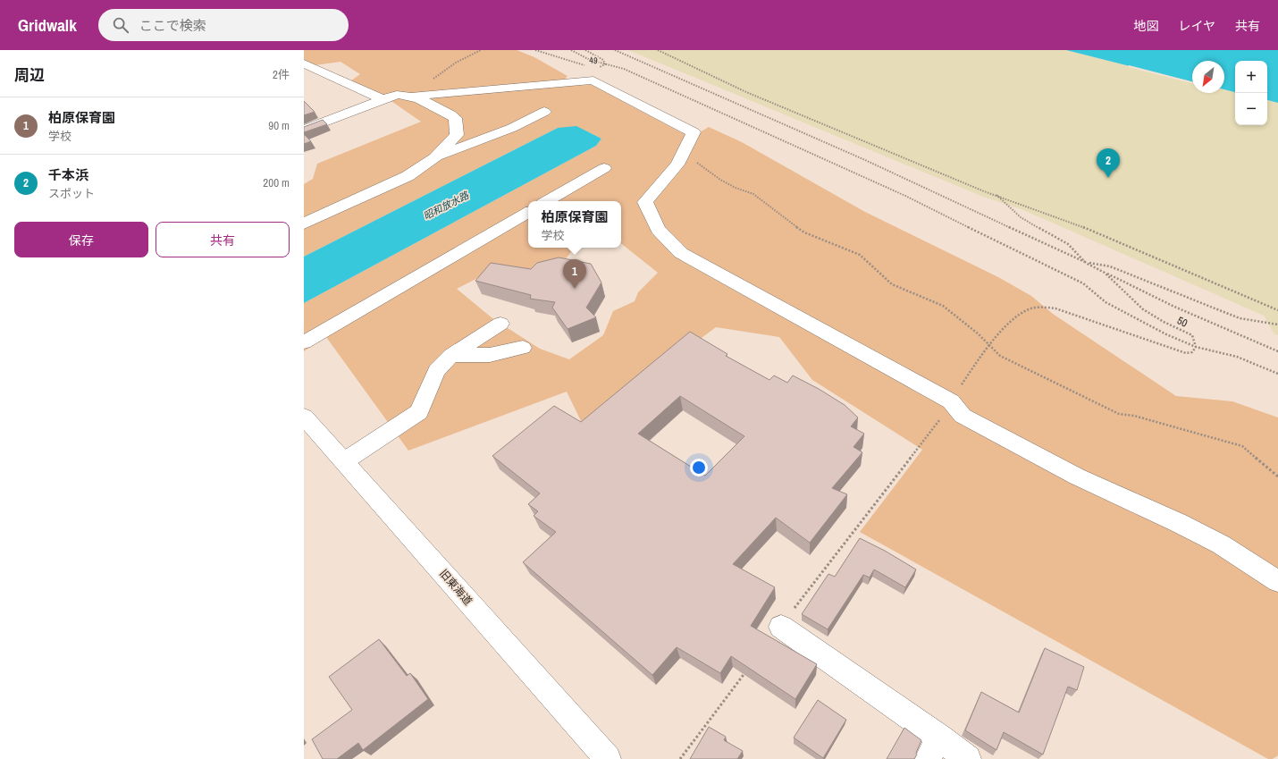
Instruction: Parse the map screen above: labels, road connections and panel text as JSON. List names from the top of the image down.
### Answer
{
  "streets": {
    "main road": ["旧東海道"],
    "path": ["49", "50"]
  },
  "water": ["昭和放水路"],
  "north": "bottom left",
  "page": {
    "header": "Gridwalk",
    "search": "ここで検索",
    "nav": ["地図", "レイヤ", "共有"],
    "heading": ["周辺", "2件"],
    "map_buttons": ["+", "−"],
    "list": [
      {
        "mark": "1",
        "name": "柏原保育園",
        "note": "学校",
        "value": "90 m"
      },
      {
        "mark": "2",
        "name": "千本浜",
        "note": "スポット",
        "value": "200 m"
      }
    ],
    "pins": ["2", "1"],
    "popup": ["柏原保育園", "学校"],
    "buttons": ["保存", "共有"]
  }
}
